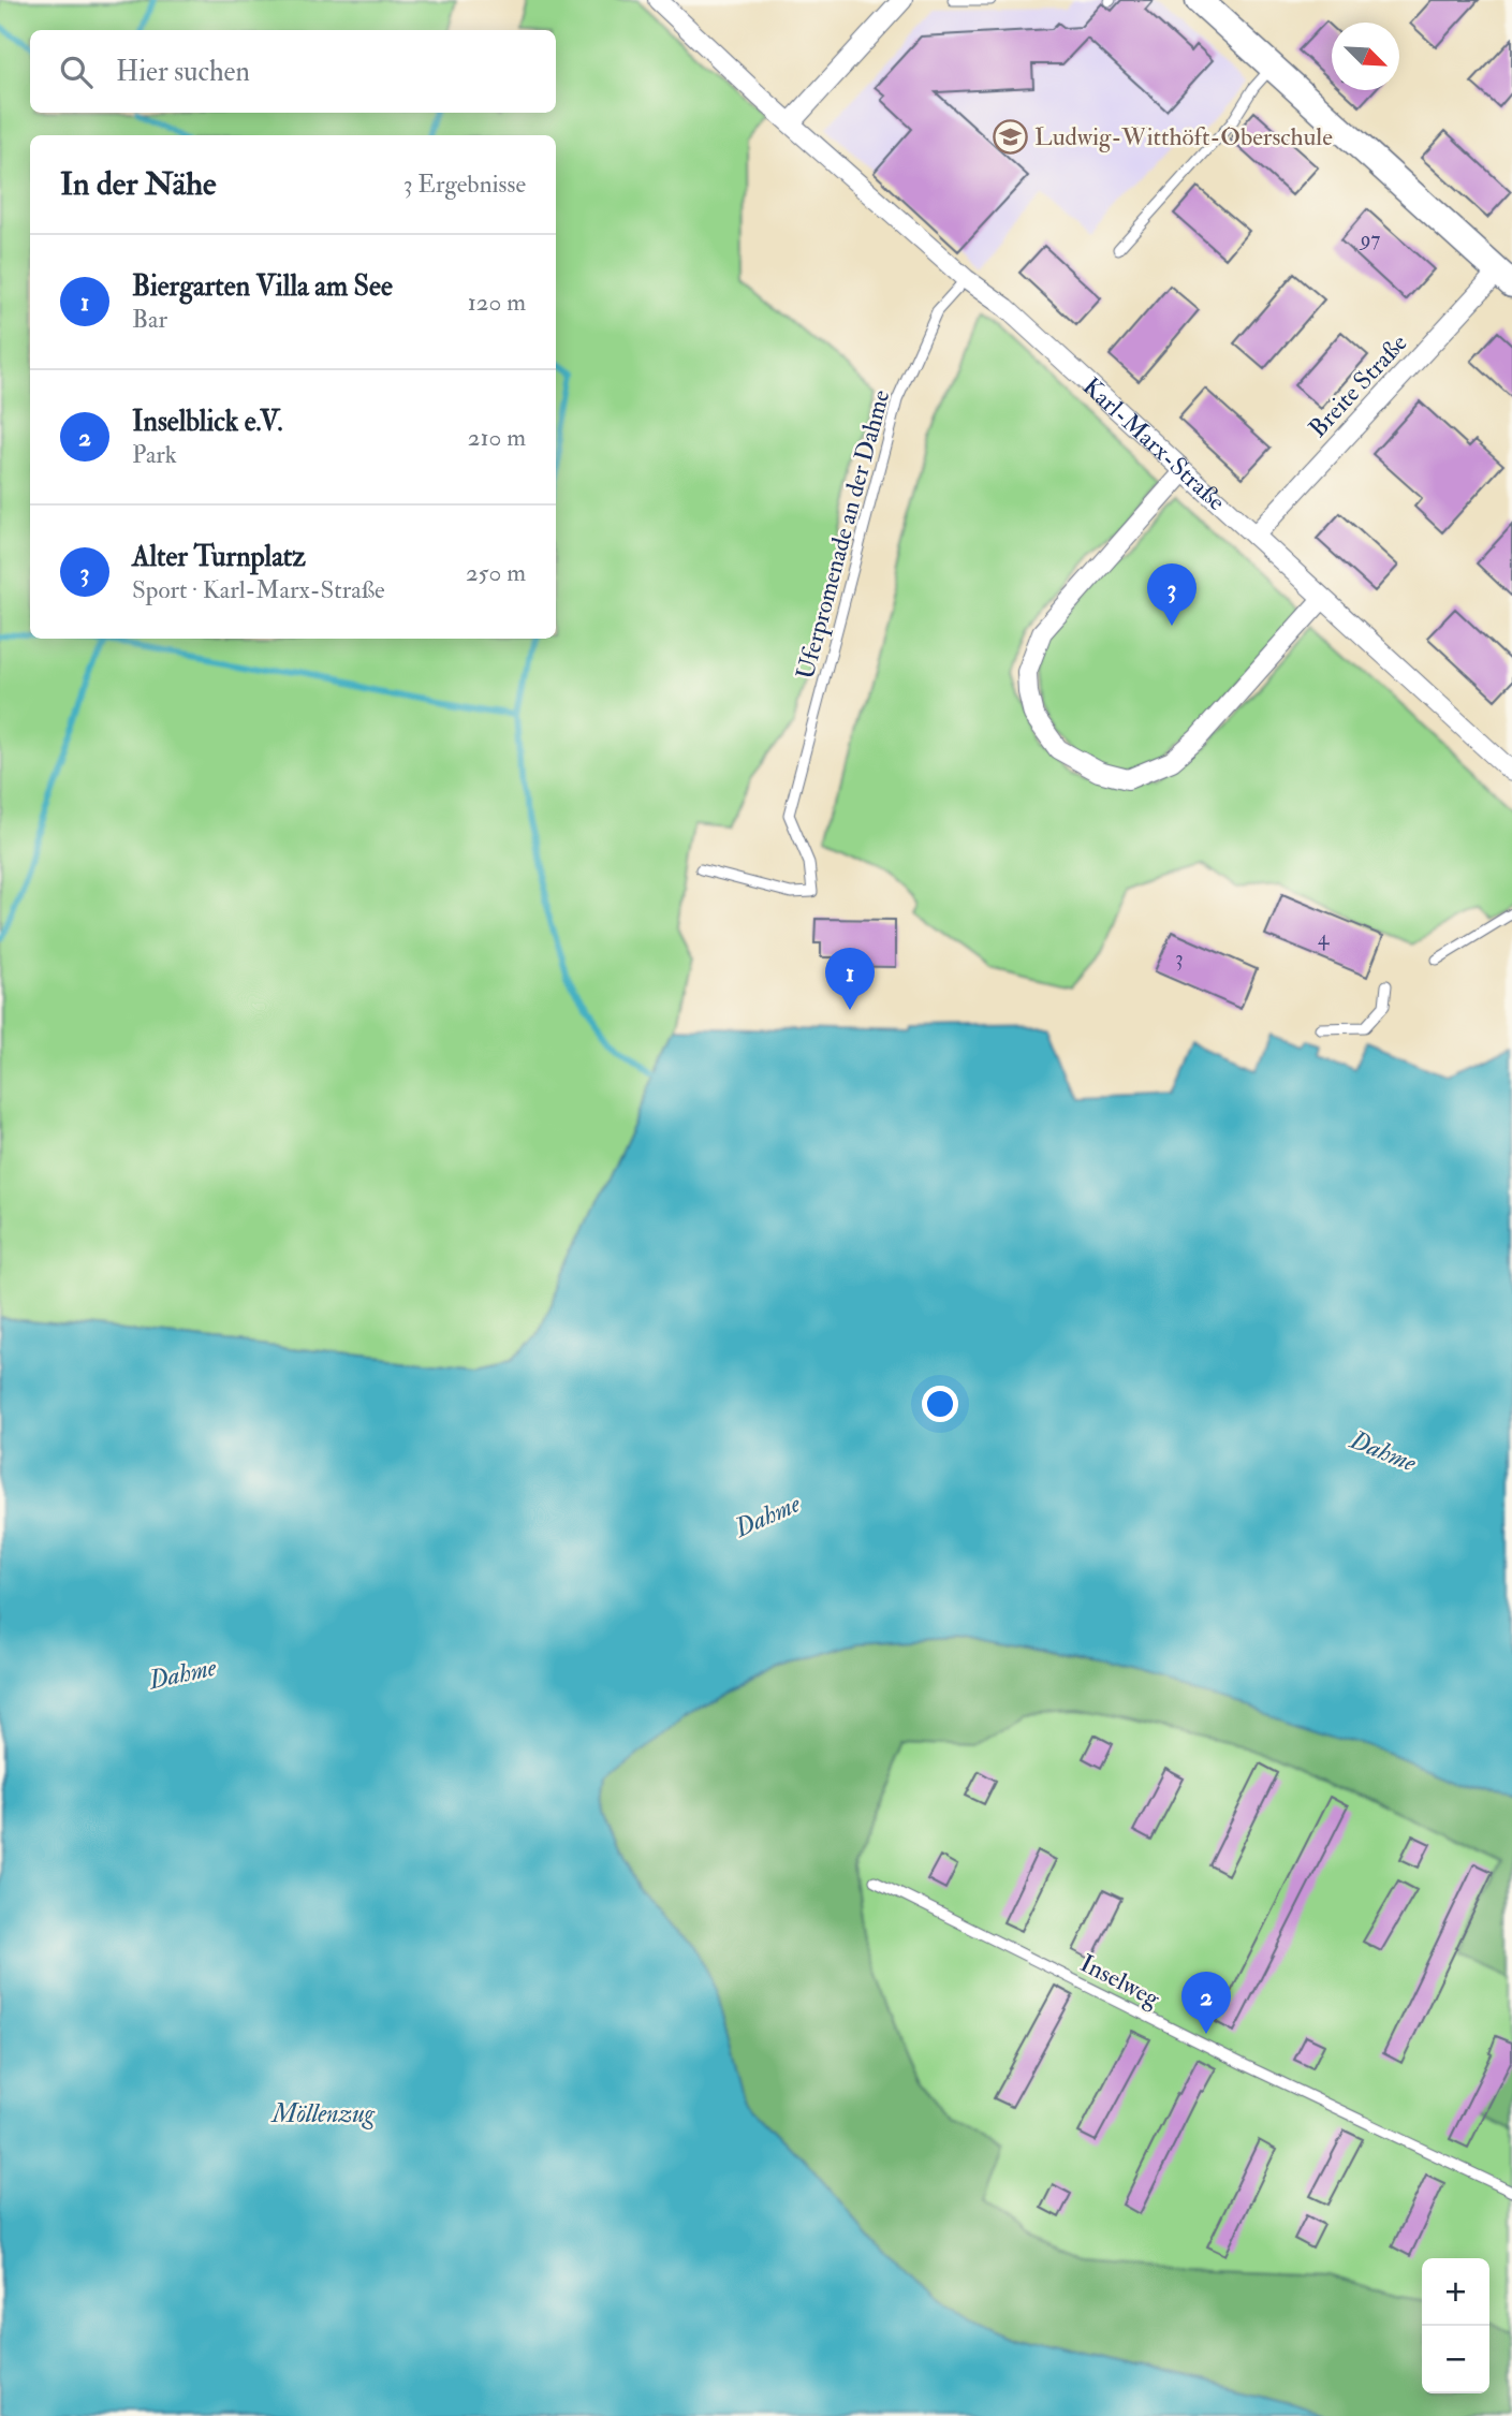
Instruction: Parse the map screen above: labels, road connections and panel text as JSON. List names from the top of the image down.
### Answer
{
  "streets": {
    "street": ["Breite Straße", "Karl-Marx-Straße"],
    "lane": ["Uferpromenade an der Dahme", "Inselweg"]
  },
  "crossings": [
    ["Breite Straße", "Karl-Marx-Straße"],
    ["Karl-Marx-Straße", "Uferpromenade an der Dahme"]
  ],
  "water": ["Dahme", "Möllenzug"],
  "places": {
    "school or university": ["Ludwig-Witthöft-Oberschule"]
  },
  "house_numbers": ["97", "4", "3"],
  "north": "bottom right",
  "page": {
    "search": "Hier suchen",
    "heading": ["In der Nähe", "3 Ergebnisse"],
    "list": [
      {
        "mark": "1",
        "name": "Biergarten Villa am See",
        "note": "Bar",
        "value": "120 m"
      },
      {
        "mark": "2",
        "name": "Inselblick e.V.",
        "note": "Park",
        "value": "210 m"
      },
      {
        "mark": "3",
        "name": "Alter Turnplatz",
        "note": "Sport · Karl-Marx-Straße",
        "value": "250 m"
      }
    ],
    "pins": ["3", "1", "2"],
    "map_buttons": ["+", "−"]
  }
}
